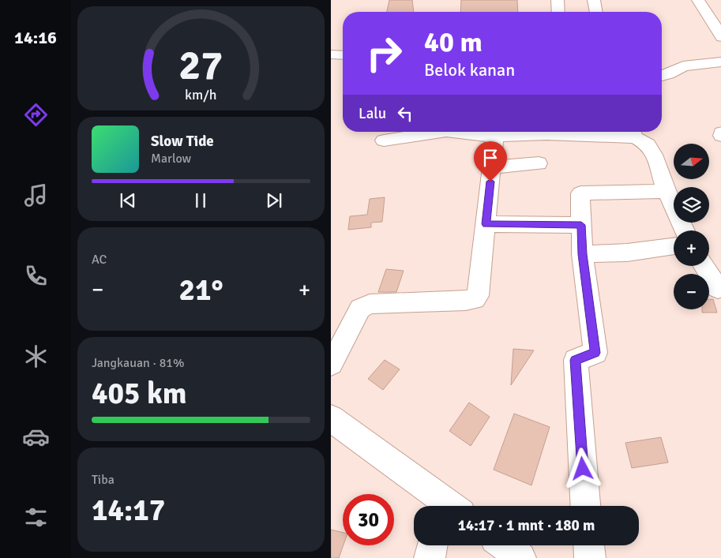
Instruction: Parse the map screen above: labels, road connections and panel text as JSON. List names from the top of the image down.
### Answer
{
  "north": "right",
  "page": {
    "tabs": "14:16",
    "turn": ["40 m", "Belok kanan"],
    "then": "Lalu",
    "song": ["Slow Tide", "Marlow"],
    "map_buttons": ["+", "−"],
    "tile": [
      "AC",
      ["Jangkauan · 81%", "405 km"],
      ["Tiba", "14:17"]
    ],
    "heat": ["−", "21°", "+"],
    "limit": "30",
    "trip": "14:17 · 1 mnt · 180 m",
    "gauge": ["27", "km/h"]
  }
}
